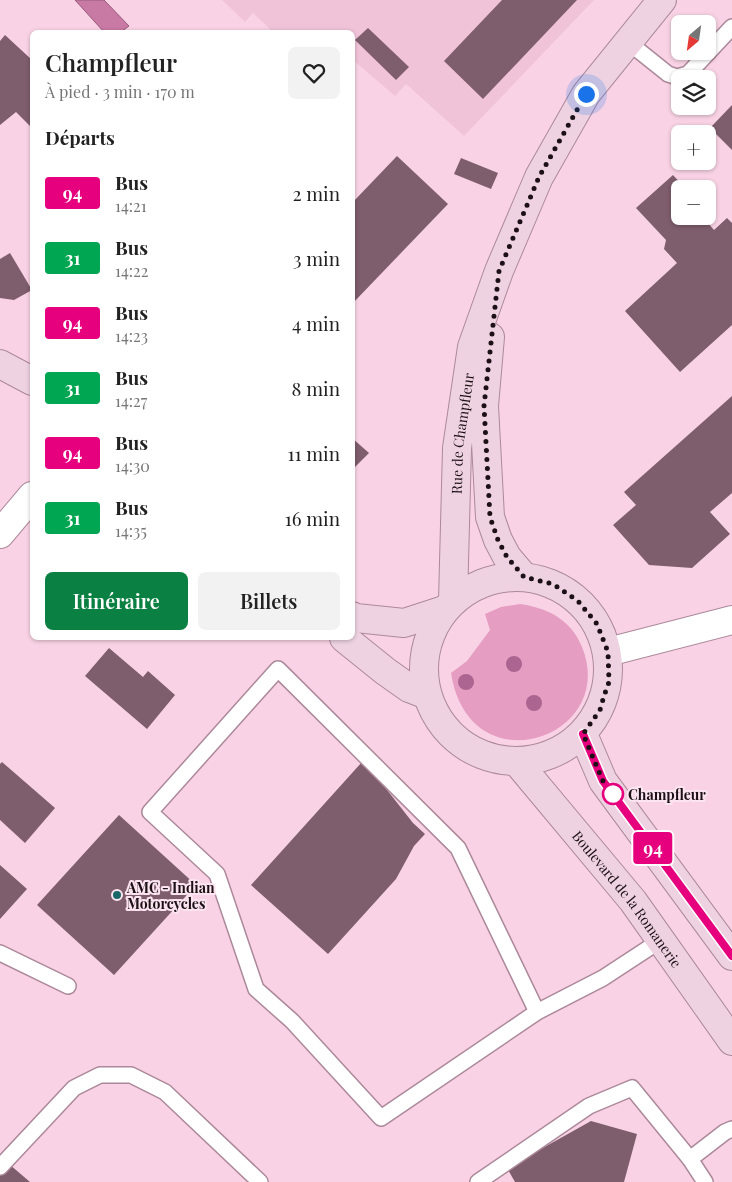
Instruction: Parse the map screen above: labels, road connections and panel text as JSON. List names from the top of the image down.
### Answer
{
  "streets": {
    "street": ["Rue de Champfleur", "Boulevard de la Romanerie"]
  },
  "places": ["Champfleur", "AMC - Indian Motorcycles"],
  "lines": ["bus line 94"],
  "north": "bottom left",
  "page": {
    "on_map": "94",
    "map_buttons": ["+", "−"],
    "heading": [
      ["Champfleur", "À pied · 3 min · 170 m"],
      "Départs"
    ],
    "list": [
      {
        "mark": "94",
        "name": "Bus",
        "note": "14:21",
        "value": "2 min"
      },
      {
        "mark": "31",
        "name": "Bus",
        "note": "14:22",
        "value": "3 min"
      },
      {
        "mark": "94",
        "name": "Bus",
        "note": "14:23",
        "value": "4 min"
      },
      {
        "mark": "31",
        "name": "Bus",
        "note": "14:27",
        "value": "8 min"
      },
      {
        "mark": "94",
        "name": "Bus",
        "note": "14:30",
        "value": "11 min"
      },
      {
        "mark": "31",
        "name": "Bus",
        "note": "14:35",
        "value": "16 min"
      }
    ],
    "buttons": ["Itinéraire", "Billets"]
  }
}
